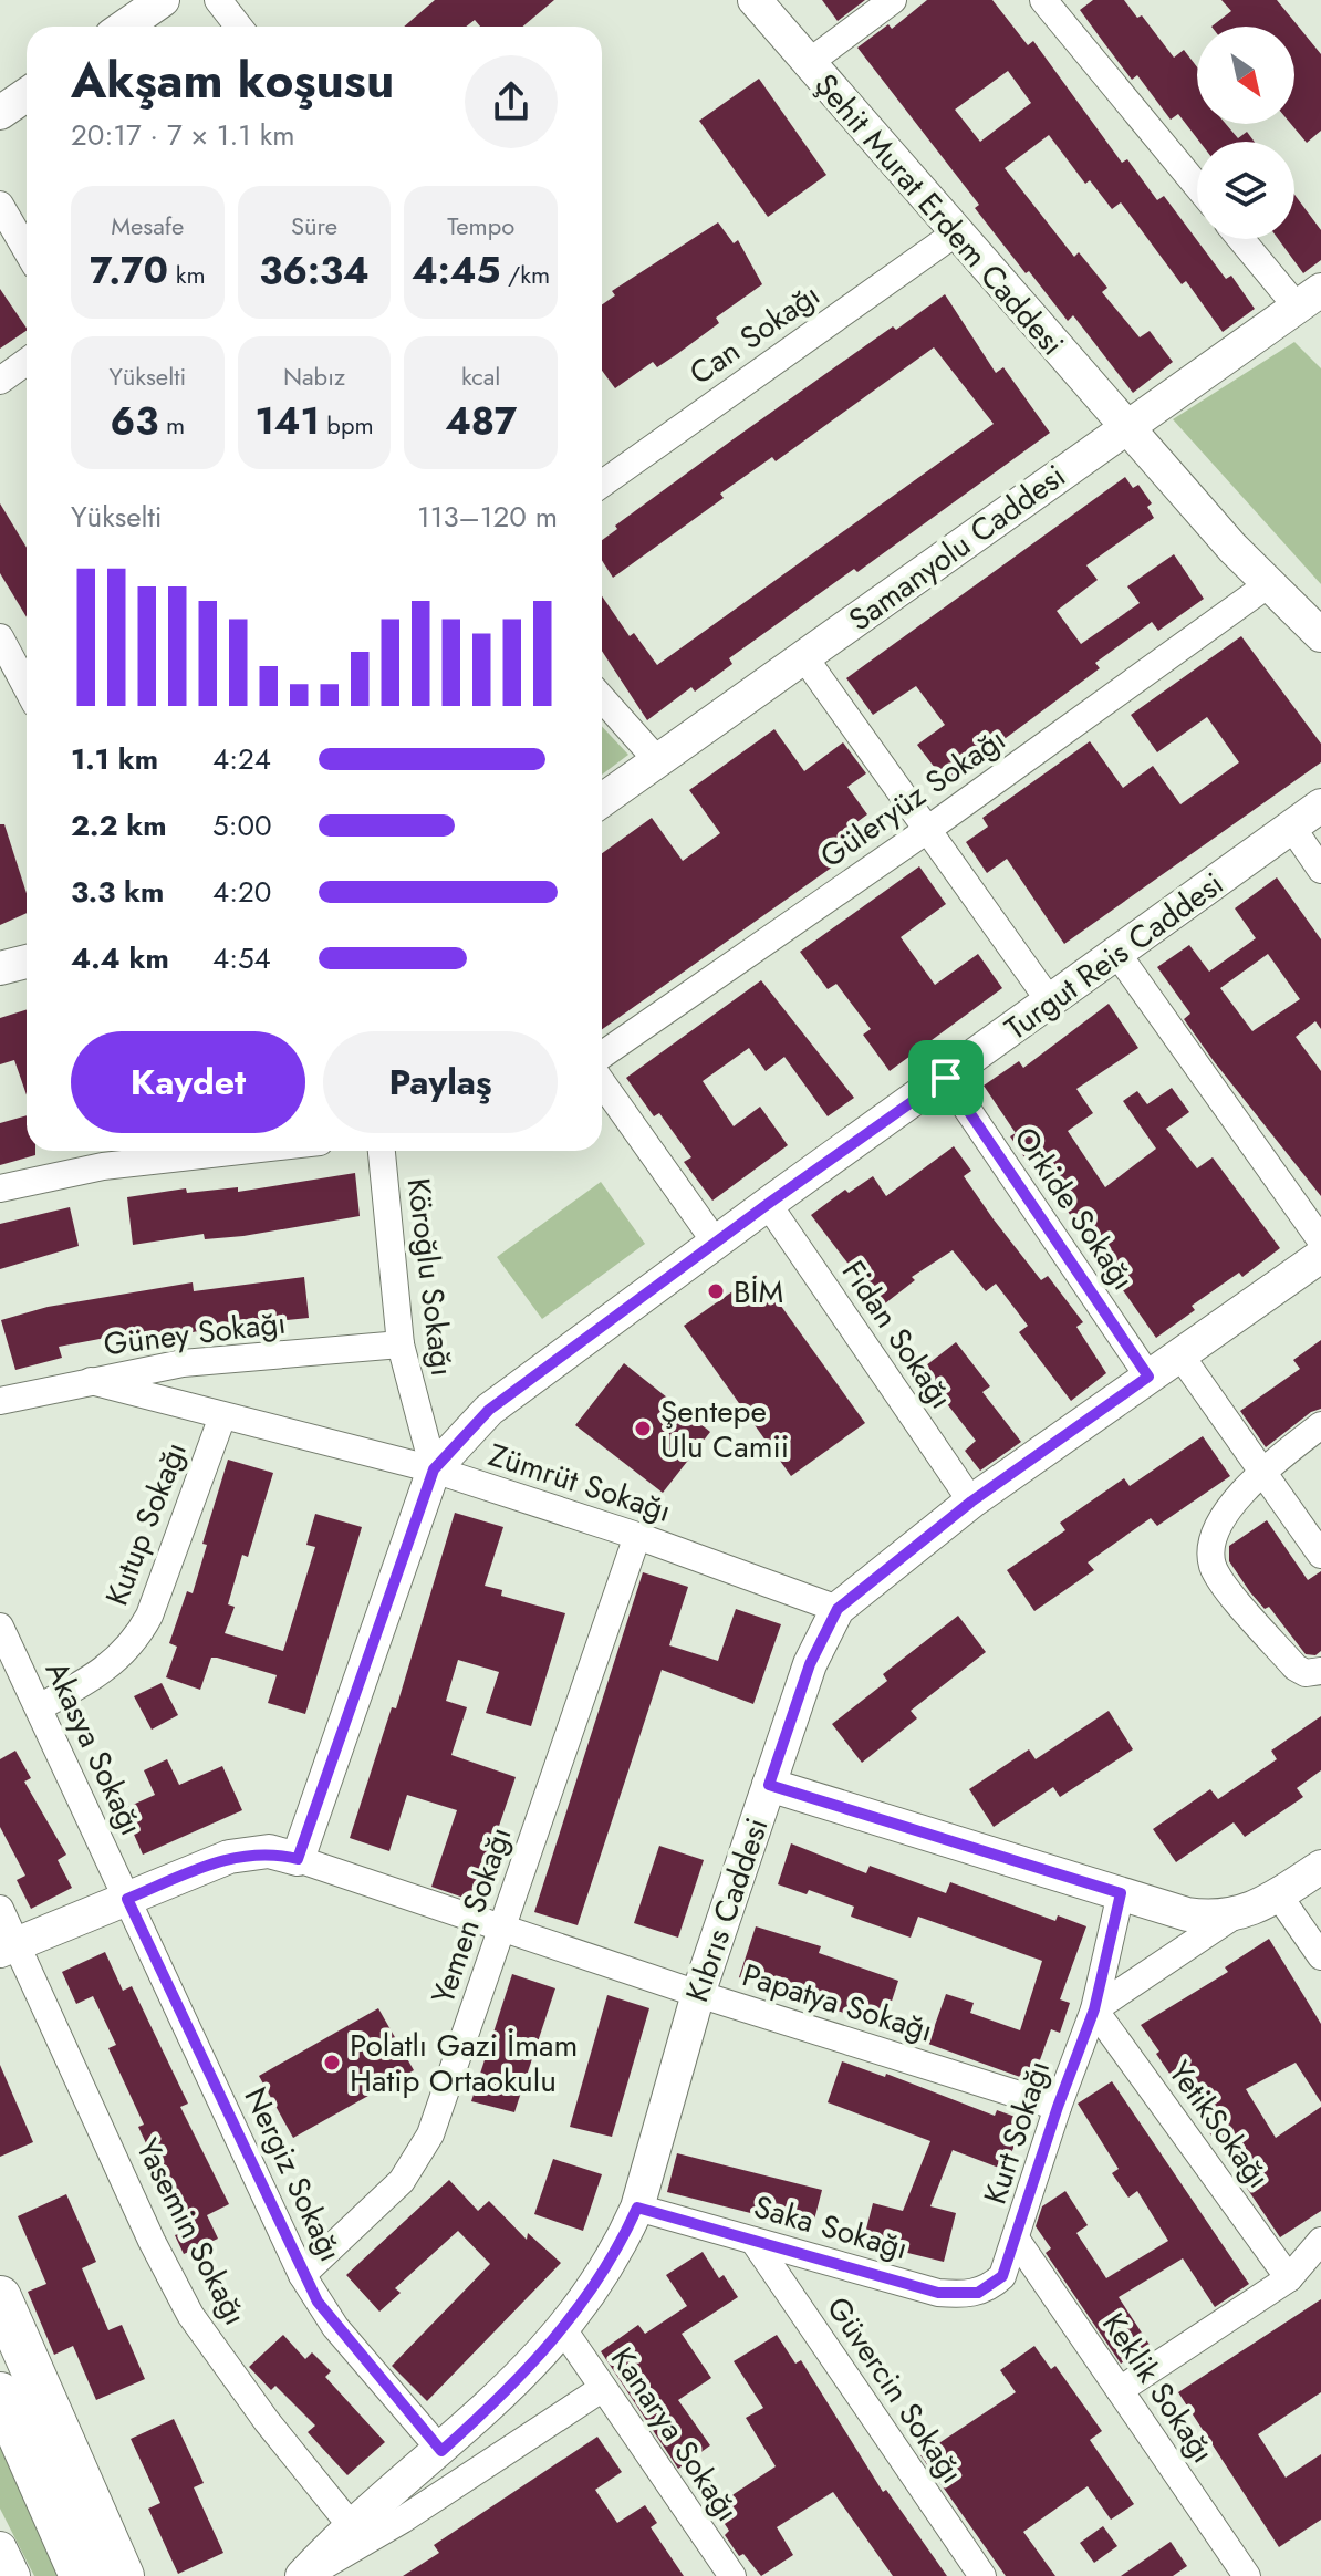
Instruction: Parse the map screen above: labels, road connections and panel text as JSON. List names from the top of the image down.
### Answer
{
  "streets": {
    "street": [
      "Şehit Murat Erdem Caddesi",
      "Can Sokağı",
      "Samanyolu Caddesi",
      "Güleryüz Sokağı",
      "Turgut Reis Caddesi",
      "Orkide Sokağı",
      "Köroğlu Sokağı",
      "Güney Sokağı",
      "Fidan Sokağı",
      "Zümrüt Sokağı",
      "Kutup Sokağı",
      "Akasya Sokağı",
      "Kıbrıs Caddesi",
      "Yemen Sokağı",
      "Papatya Sokağı",
      "YetikSokağı",
      "Kurt Sokağı",
      "Nergiz Sokağı",
      "Saka Sokağı",
      "Yasemin Sokağı",
      "Keklik Sokağı",
      "Güvercin Sokağı",
      "Kanarya Sokağı"
    ]
  },
  "crossings": [
    ["Şehit Murat Erdem Caddesi", "Can Sokağı"],
    ["Şehit Murat Erdem Caddesi", "Samanyolu Caddesi"],
    ["Şehit Murat Erdem Caddesi", "Güleryüz Sokağı"],
    ["Turgut Reis Caddesi", "Orkide Sokağı"],
    ["Turgut Reis Caddesi", "Köroğlu Sokağı"],
    ["Turgut Reis Caddesi", "Fidan Sokağı"],
    ["Turgut Reis Caddesi", "Zümrüt Sokağı"],
    ["Turgut Reis Caddesi", "Papatya Sokağı"],
    ["Orkide Sokağı", "Kıbrıs Caddesi"],
    ["Köroğlu Sokağı", "Güney Sokağı"],
    ["Köroğlu Sokağı", "Zümrüt Sokağı"],
    ["Güney Sokağı", "Zümrüt Sokağı"],
    ["Fidan Sokağı", "Kıbrıs Caddesi"],
    ["Zümrüt Sokağı", "Kutup Sokağı"],
    ["Zümrüt Sokağı", "Kıbrıs Caddesi"],
    ["Zümrüt Sokağı", "Yemen Sokağı"],
    ["Kutup Sokağı", "Akasya Sokağı"],
    ["Akasya Sokağı", "Nergiz Sokağı"],
    ["Kıbrıs Caddesi", "Papatya Sokağı"],
    ["Kıbrıs Caddesi", "Nergiz Sokağı"],
    ["Kıbrıs Caddesi", "Saka Sokağı"],
    ["Kıbrıs Caddesi", "Yasemin Sokağı"],
    ["Kıbrıs Caddesi", "Kanarya Sokağı"],
    ["Yemen Sokağı", "Papatya Sokağı"],
    ["Yemen Sokağı", "Nergiz Sokağı"],
    ["Papatya Sokağı", "Kurt Sokağı"],
    ["YetikSokağı", "Kurt Sokağı"],
    ["Kurt Sokağı", "Saka Sokağı"],
    ["Kurt Sokağı", "Keklik Sokağı"],
    ["Saka Sokağı", "Güvercin Sokağı"]
  ],
  "places": ["BİM", "Şentepe Ulu Camii", "Polatlı Gazi İmam Hatip Ortaokulu"],
  "north": "bottom right",
  "page": {
    "heading": ["Akşam koşusu", "20:17 · 7 × 1.1 km"],
    "stats": [
      ["Mesafe", "7.70 km"],
      ["Süre", "36:34"],
      ["Tempo", "4:45 /km"],
      ["Yükselti", "63 m"],
      ["Nabız", "141 bpm"],
      ["kcal", "487"]
    ],
    "chart": ["Yükselti", "113–120 m"],
    "list": [
      {
        "name": "1.1 km",
        "note": "4:24"
      },
      {
        "name": "2.2 km",
        "note": "5:00"
      },
      {
        "name": "3.3 km",
        "note": "4:20"
      },
      {
        "name": "4.4 km",
        "note": "4:54"
      }
    ],
    "buttons": ["Kaydet", "Paylaş"]
  }
}
